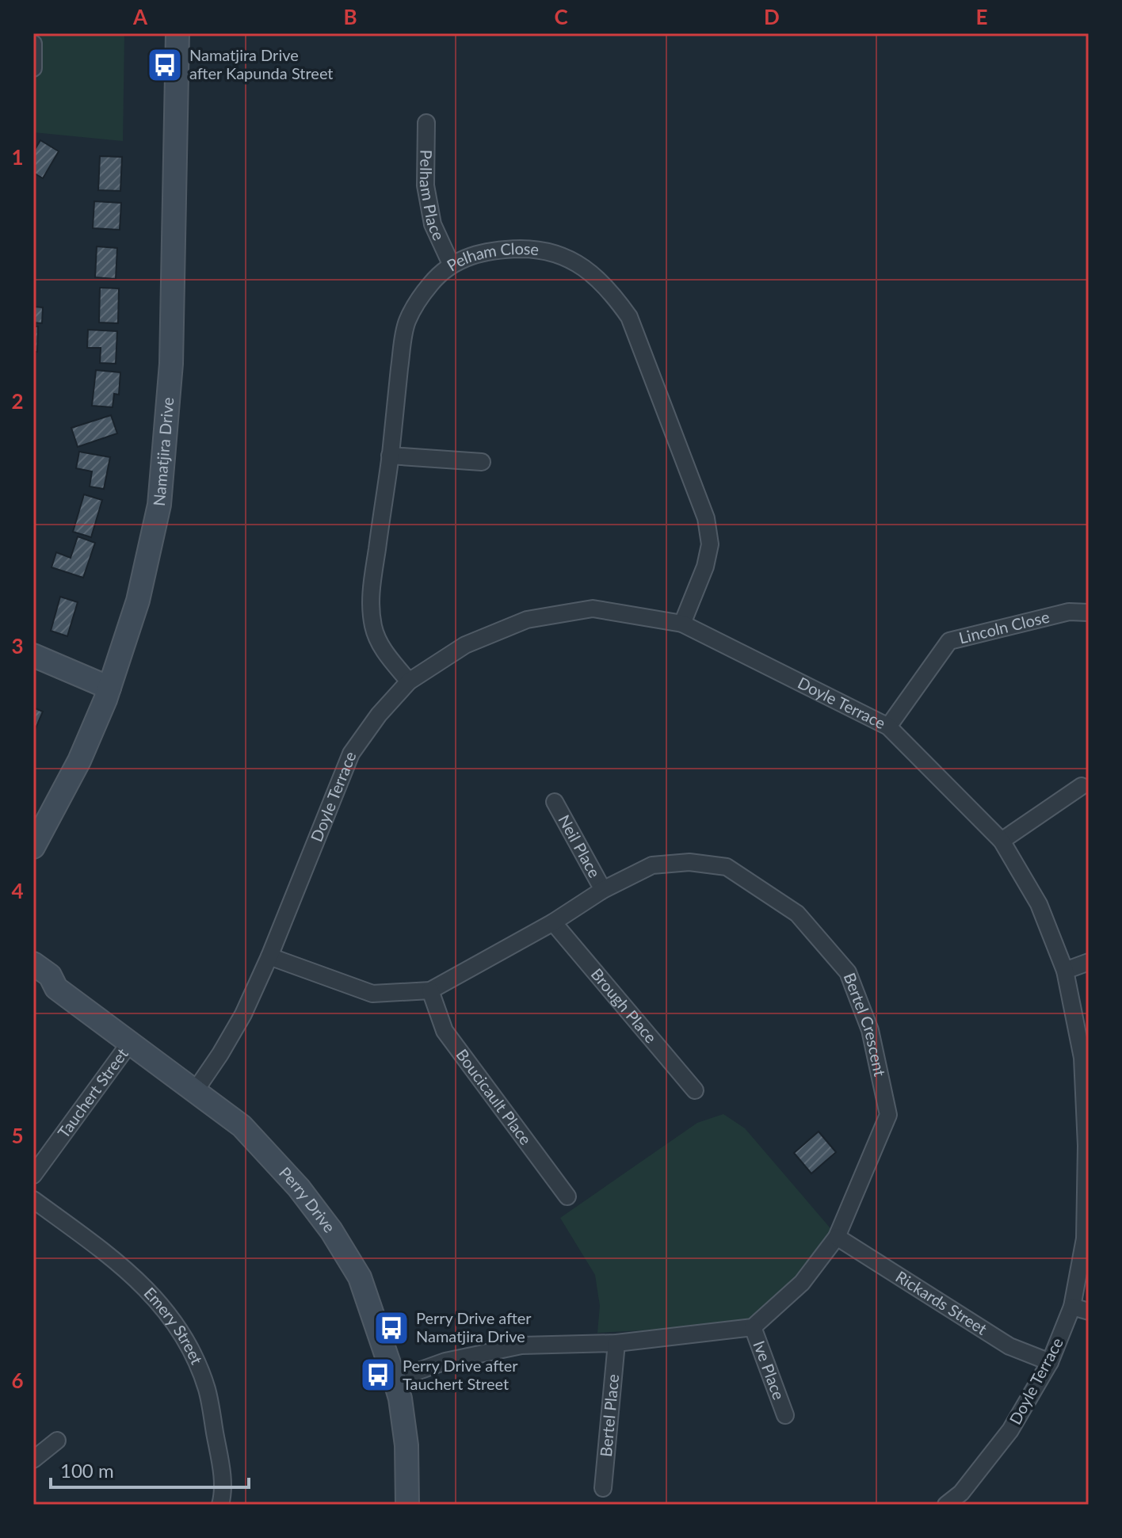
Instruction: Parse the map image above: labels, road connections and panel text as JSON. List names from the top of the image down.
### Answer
{
  "streets": {
    "street": [
      "Pelham Place",
      "Pelham Close",
      "Namatjira Drive",
      "Lincoln Close",
      "Doyle Terrace",
      "Neil Place",
      "Brough Place",
      "Bertel Crescent",
      "Tauchert Street",
      "Boucicault Place",
      "Perry Drive",
      "Rickards Street",
      "Emery Street",
      "Ive Place",
      "Bertel Place"
    ]
  },
  "crossings": [
    ["Pelham Place", "Pelham Close"],
    ["Pelham Close", "Doyle Terrace"],
    ["Lincoln Close", "Doyle Terrace"],
    ["Doyle Terrace", "Bertel Crescent"],
    ["Doyle Terrace", "Perry Drive"],
    ["Doyle Terrace", "Rickards Street"],
    ["Neil Place", "Bertel Crescent"],
    ["Brough Place", "Bertel Crescent"],
    ["Bertel Crescent", "Boucicault Place"],
    ["Bertel Crescent", "Rickards Street"],
    ["Bertel Crescent", "Ive Place"],
    ["Tauchert Street", "Perry Drive"]
  ],
  "places": {
    "bus stop": ["Namatjira Drive after Kapunda Street", "Perry Drive after Namatjira Drive", "Perry Drive after Tauchert Street"]
  },
  "scale_bar": "100 m",
  "grid": {
    "columns": [
      "A",
      "B",
      "C",
      "D",
      "E"
    ],
    "rows": [
      "1",
      "2",
      "3",
      "4",
      "5",
      "6"
    ]
  }
}
